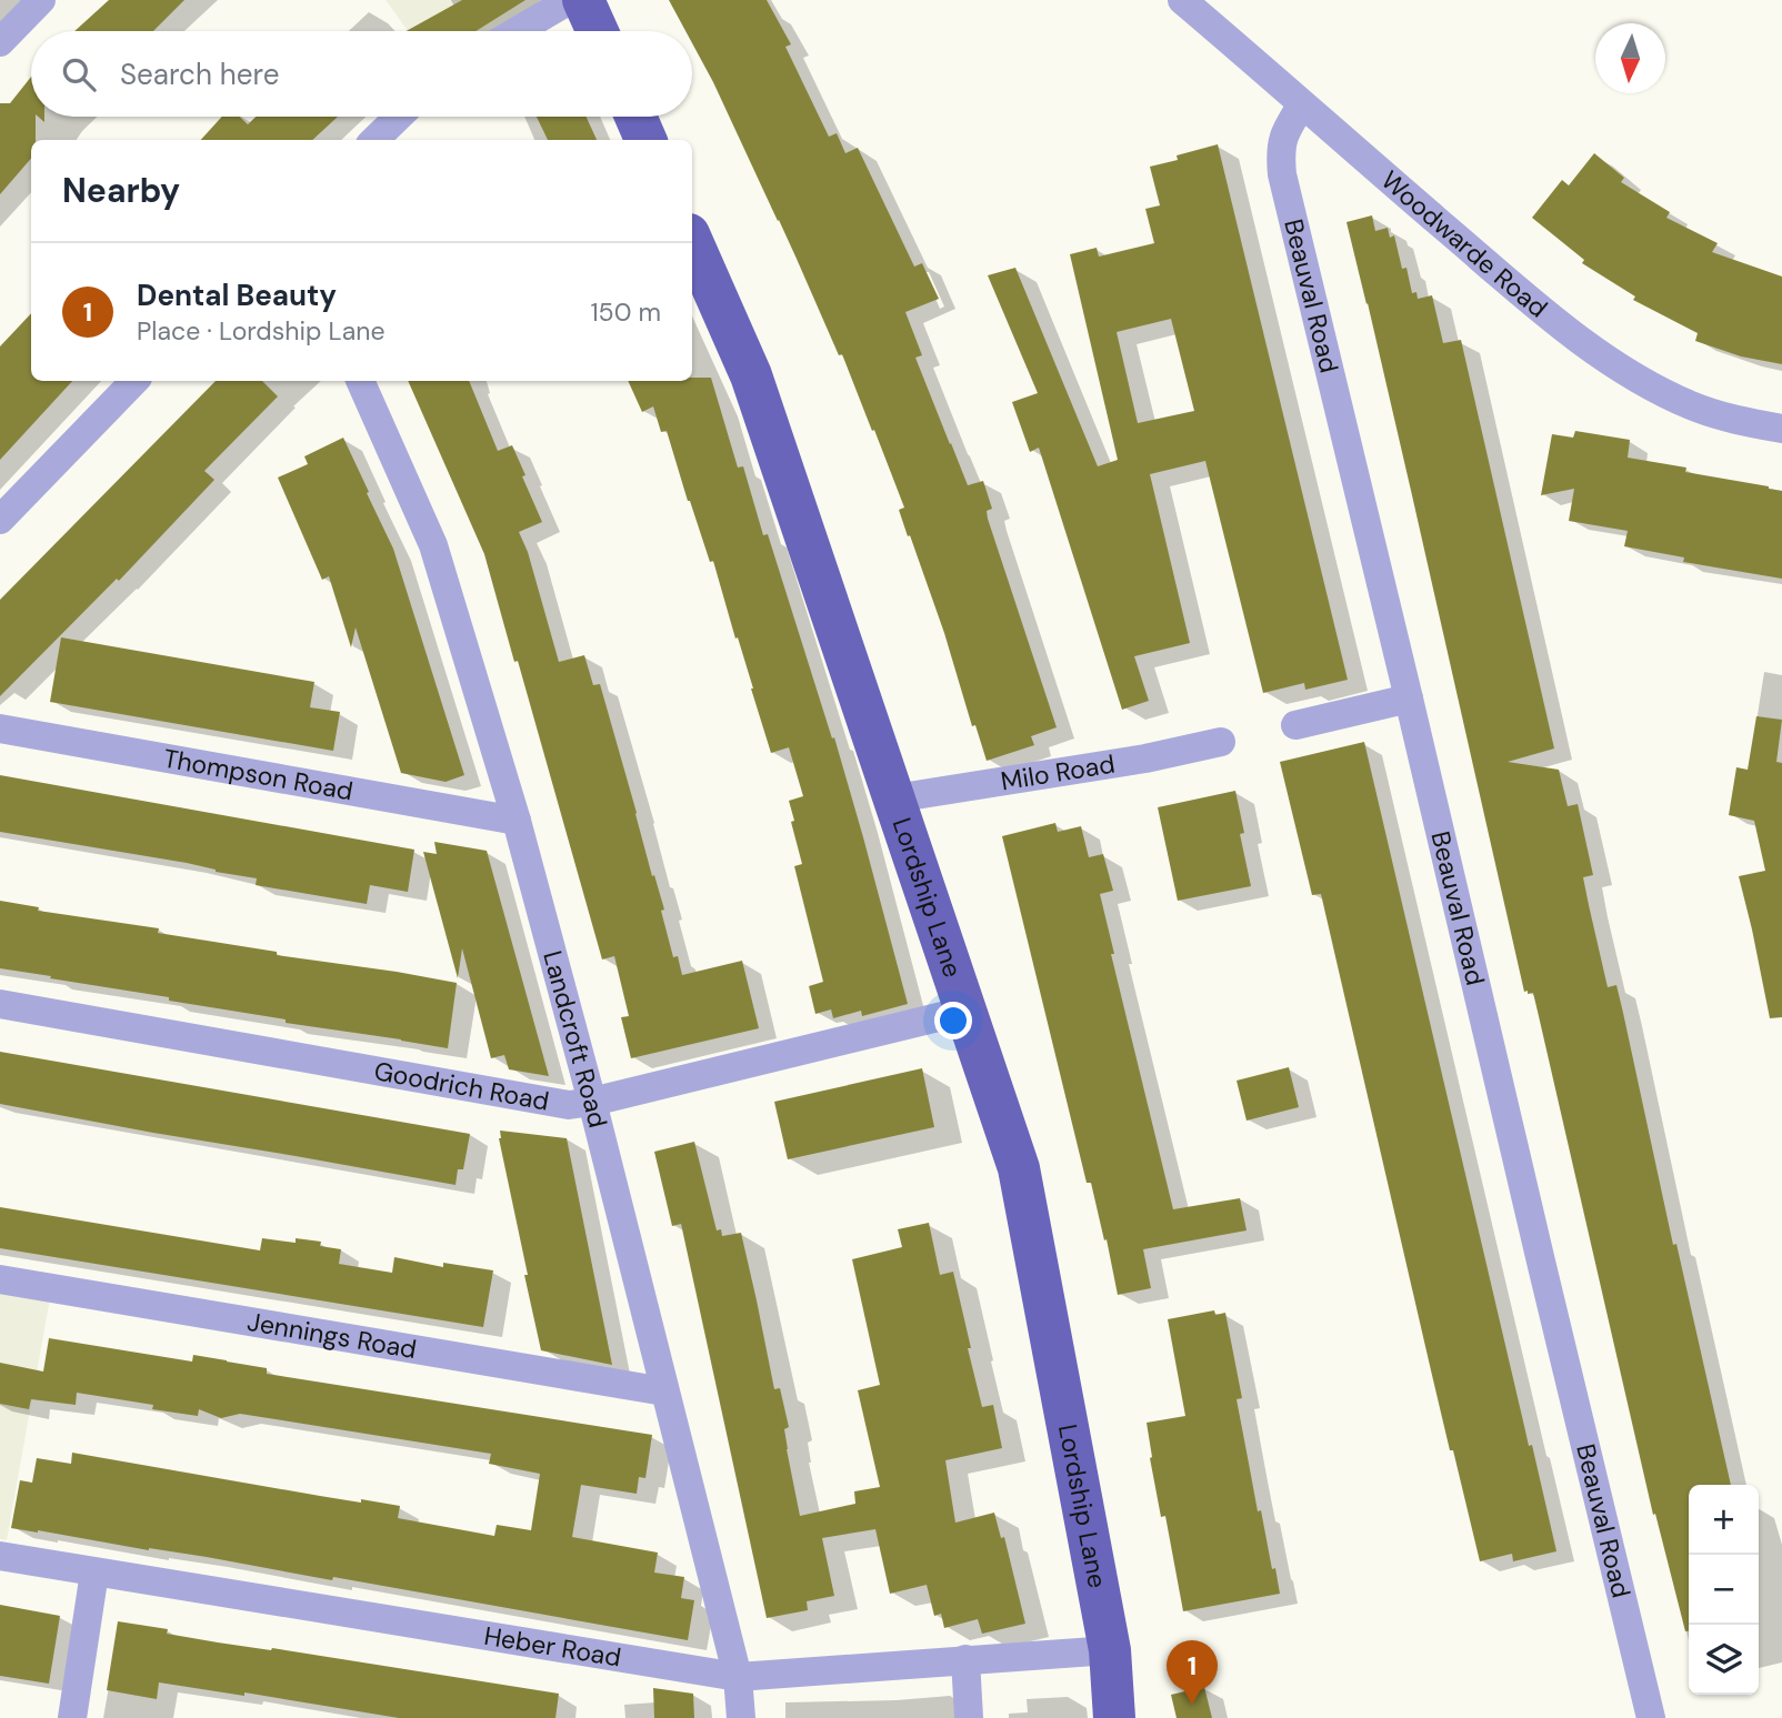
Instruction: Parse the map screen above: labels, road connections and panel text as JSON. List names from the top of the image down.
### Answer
{
  "streets": {
    "main road": ["Lordship Lane"],
    "street": [
      "Woodwarde Road",
      "Beauval Road",
      "Milo Road",
      "Thompson Road",
      "Landcroft Road",
      "Goodrich Road",
      "Jennings Road",
      "Heber Road"
    ]
  },
  "crossings": [
    ["Woodwarde Road", "Beauval Road"],
    ["Milo Road", "Lordship Lane"],
    ["Thompson Road", "Landcroft Road"],
    ["Lordship Lane", "Goodrich Road"],
    ["Lordship Lane", "Heber Road"],
    ["Landcroft Road", "Goodrich Road"],
    ["Landcroft Road", "Jennings Road"],
    ["Landcroft Road", "Heber Road"]
  ],
  "north": "bottom",
  "page": {
    "search": "Search here",
    "heading": "Nearby",
    "list": [
      {
        "mark": "1",
        "name": "Dental Beauty",
        "note": "Place · Lordship Lane",
        "value": "150 m"
      }
    ],
    "map_buttons": ["+", "−"],
    "pins": "1"
  }
}
